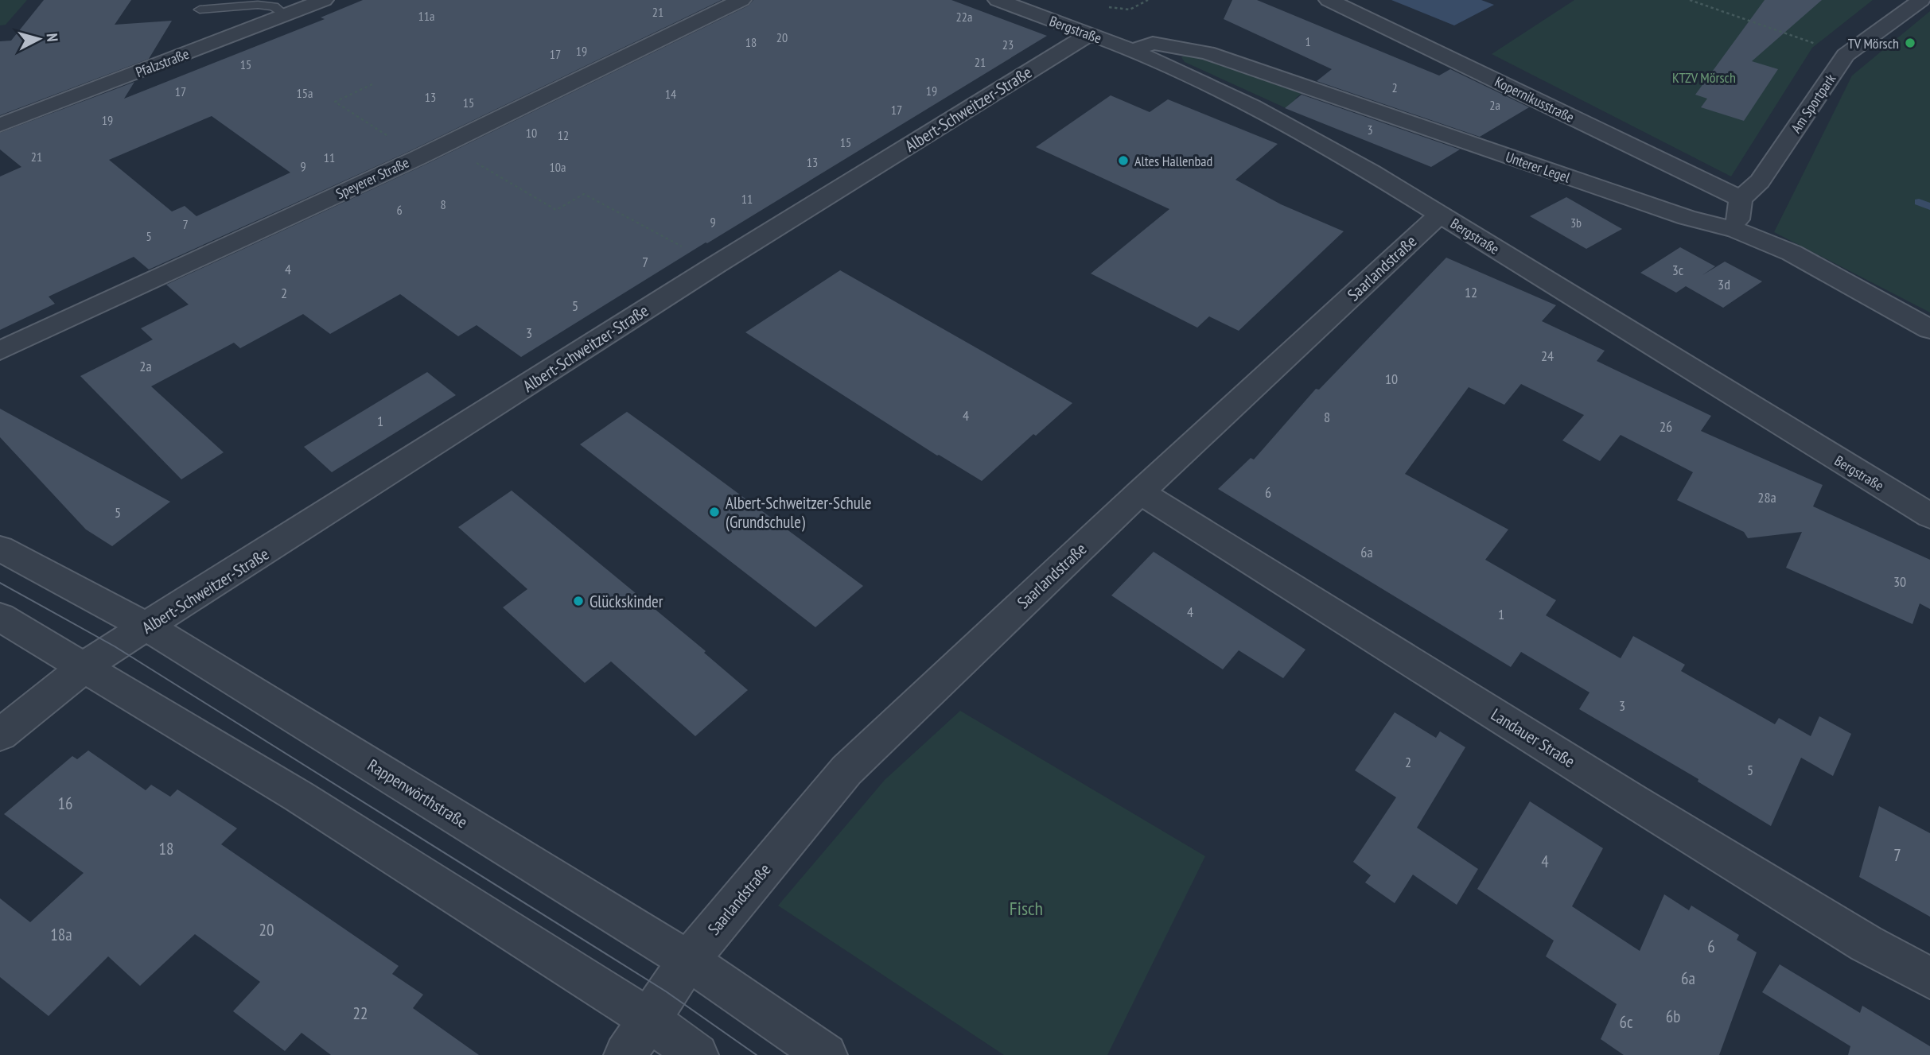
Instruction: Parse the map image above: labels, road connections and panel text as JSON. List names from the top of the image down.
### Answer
{
  "streets": {
    "street": [
      "Bergstraße",
      "Pfalzstraße",
      "Kopernikusstraße",
      "Am Sportpark",
      "Albert-Schweitzer-Straße",
      "Unterer Legel",
      "Speyerer Straße",
      "Saarlandstraße",
      "Landauer Straße",
      "Rappenwörthstraße"
    ]
  },
  "crossings": [
    ["Bergstraße", "Albert-Schweitzer-Straße"],
    ["Bergstraße", "Unterer Legel"],
    ["Bergstraße", "Saarlandstraße"],
    ["Kopernikusstraße", "Am Sportpark"],
    ["Albert-Schweitzer-Straße", "Rappenwörthstraße"],
    ["Saarlandstraße", "Landauer Straße"],
    ["Saarlandstraße", "Rappenwörthstraße"]
  ],
  "parks": ["KTZV Mörsch", "Fisch"],
  "places": [
    "TV Mörsch",
    "Altes Hallenbad",
    "Albert-Schweitzer-Schule (Grundschule)",
    "Glückskinder"
  ],
  "house_numbers": [
    "21",
    "11a",
    "22a",
    "20",
    "1",
    "18",
    "23",
    "19",
    "17",
    "21",
    "15",
    "2",
    "19",
    "17",
    "15a",
    "14",
    "13",
    "15",
    "2a",
    "17",
    "19",
    "3",
    "10",
    "12",
    "15",
    "21",
    "11",
    "13",
    "9",
    "10a",
    "11",
    "8",
    "6",
    "9",
    "3b",
    "7",
    "5",
    "7",
    "4",
    "3c",
    "3d",
    "12",
    "2",
    "5",
    "3",
    "24",
    "2a",
    "10",
    "4",
    "8",
    "1",
    "26",
    "6",
    "28a",
    "5",
    "6a",
    "30",
    "4",
    "1",
    "3",
    "2",
    "5",
    "16",
    "18",
    "7",
    "4",
    "20",
    "18a",
    "6",
    "6a",
    "22",
    "6b",
    "6c"
  ],
  "north": "right"
}
